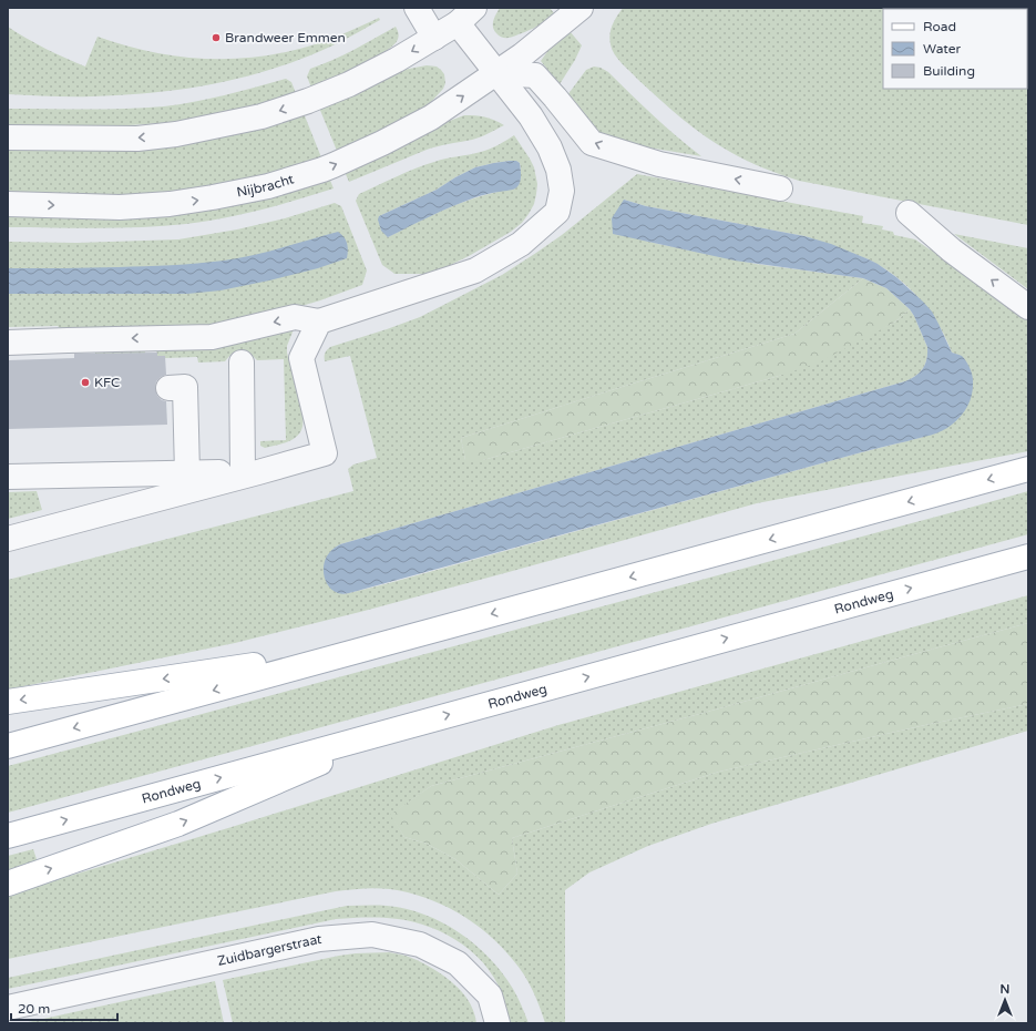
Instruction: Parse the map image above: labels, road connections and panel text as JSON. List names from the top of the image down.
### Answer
{
  "streets": {
    "main road": ["Rondweg"],
    "street": ["Nijbracht", "Zuidbargerstraat"]
  },
  "places": ["Brandweer Emmen", "KFC"],
  "legend": ["Road", "Water", "Building"],
  "scale_bar": "20 m",
  "north": "top"
}
